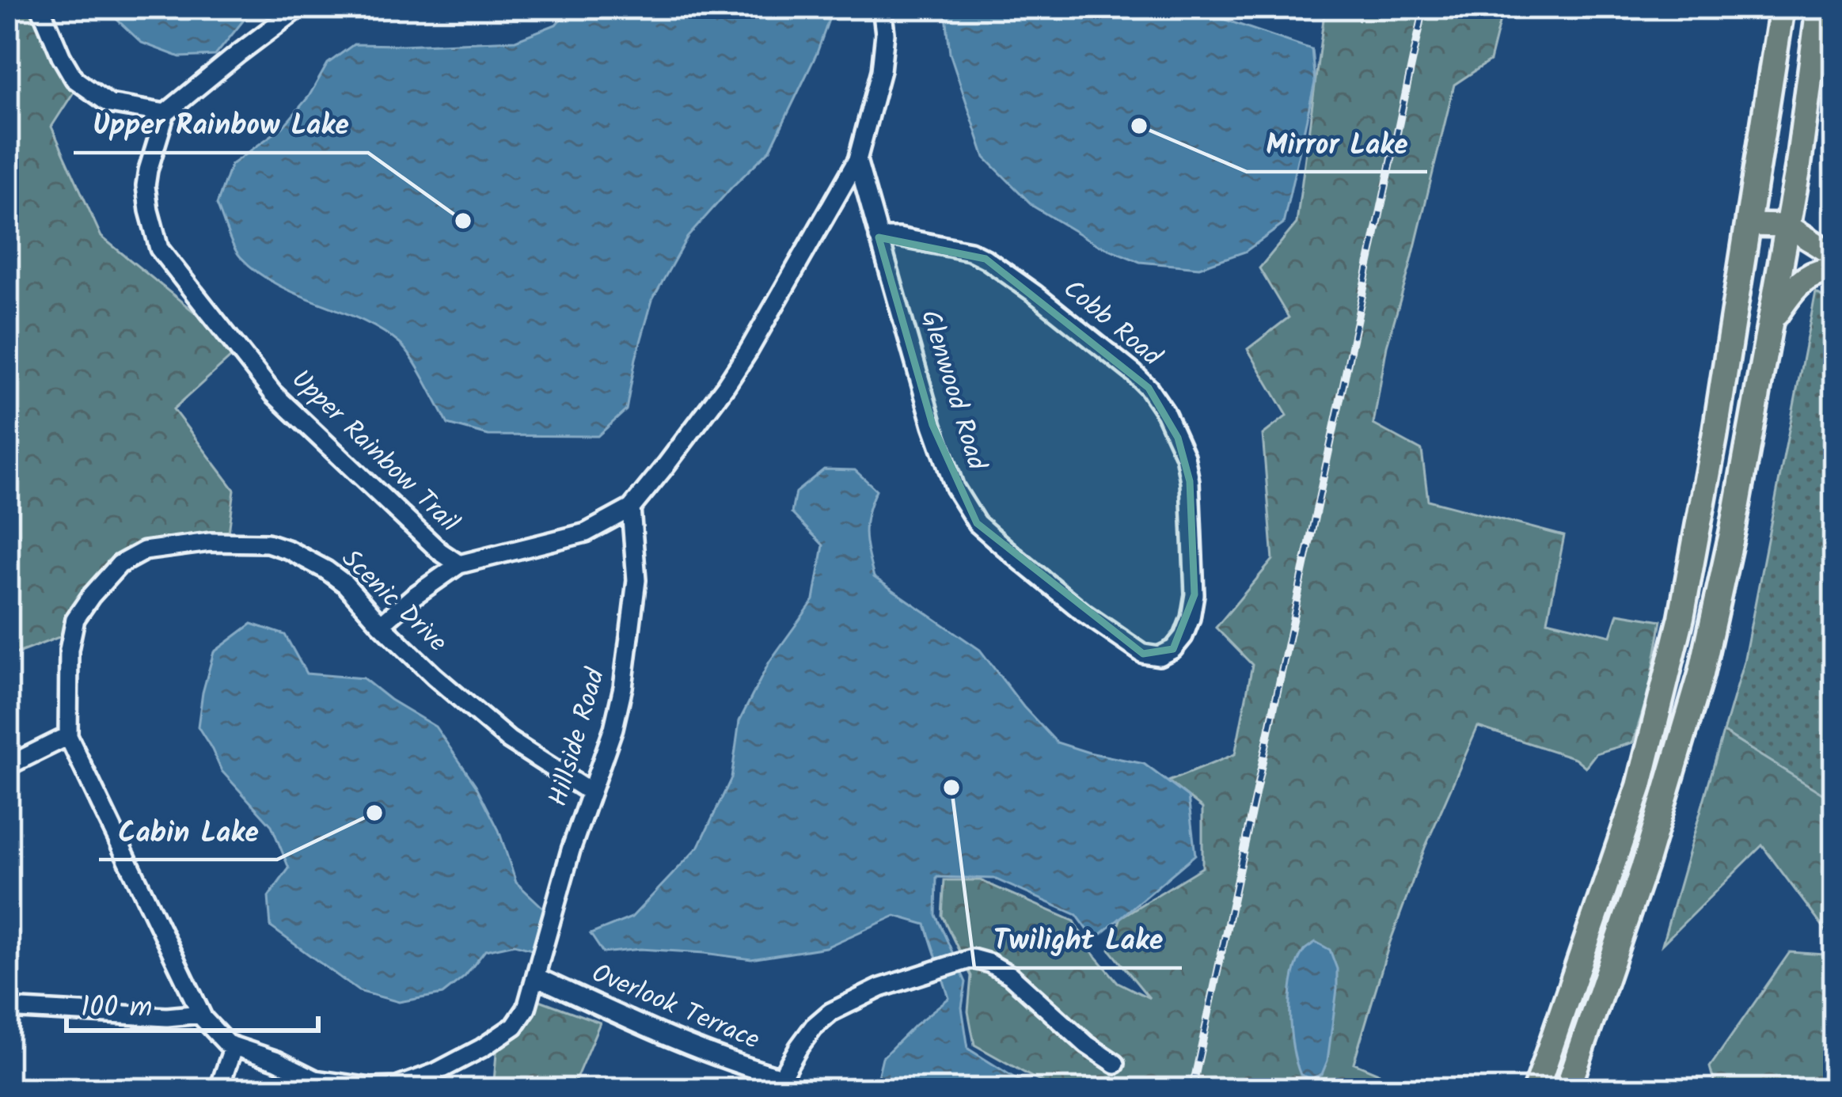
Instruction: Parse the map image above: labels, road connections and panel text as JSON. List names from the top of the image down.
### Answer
{
  "streets": {
    "street": [
      "Cobb Road",
      "Glenwood Road",
      "Upper Rainbow Trail",
      "Scenic Drive",
      "Hillside Road",
      "Overlook Terrace"
    ]
  },
  "crossings": [
    ["Cobb Road", "Glenwood Road"],
    ["Glenwood Road", "Upper Rainbow Trail"],
    ["Upper Rainbow Trail", "Hillside Road"],
    ["Scenic Drive", "Hillside Road"],
    ["Scenic Drive", "Overlook Terrace"],
    ["Hillside Road", "Overlook Terrace"]
  ],
  "places": [
    "Mirror Lake",
    "Upper Rainbow Lake",
    "Twilight Lake",
    "Cabin Lake"
  ],
  "scale_bar": "100 m"
}
